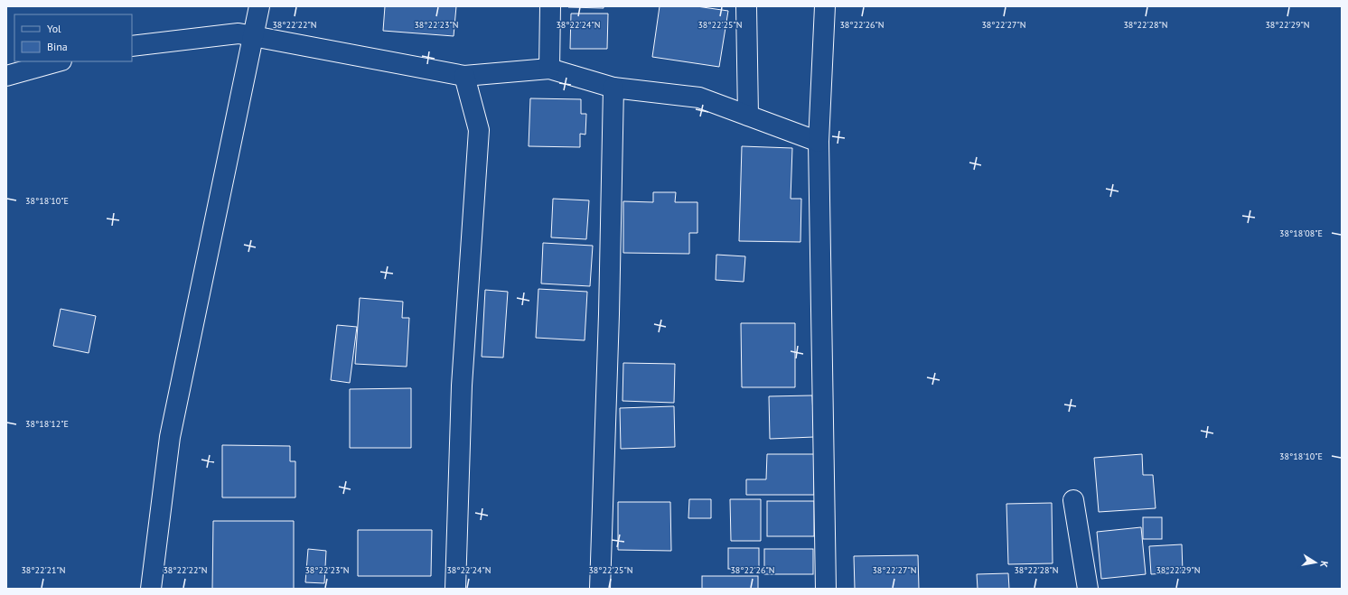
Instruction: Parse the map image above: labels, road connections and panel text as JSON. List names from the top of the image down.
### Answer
{
  "legend": ["Yol", "Bina"],
  "north": "right",
  "coordinates": [
    "38°22'22\"N",
    "38°22'23\"N",
    "38°22'24\"N",
    "38°22'25\"N",
    "38°22'26\"N",
    "38°22'27\"N",
    "38°22'29\"N",
    "38°22'28\"N",
    "38°18'10\"E",
    "38°18'08\"E",
    "38°18'12\"E",
    "38°22'21\"N"
  ]
}
